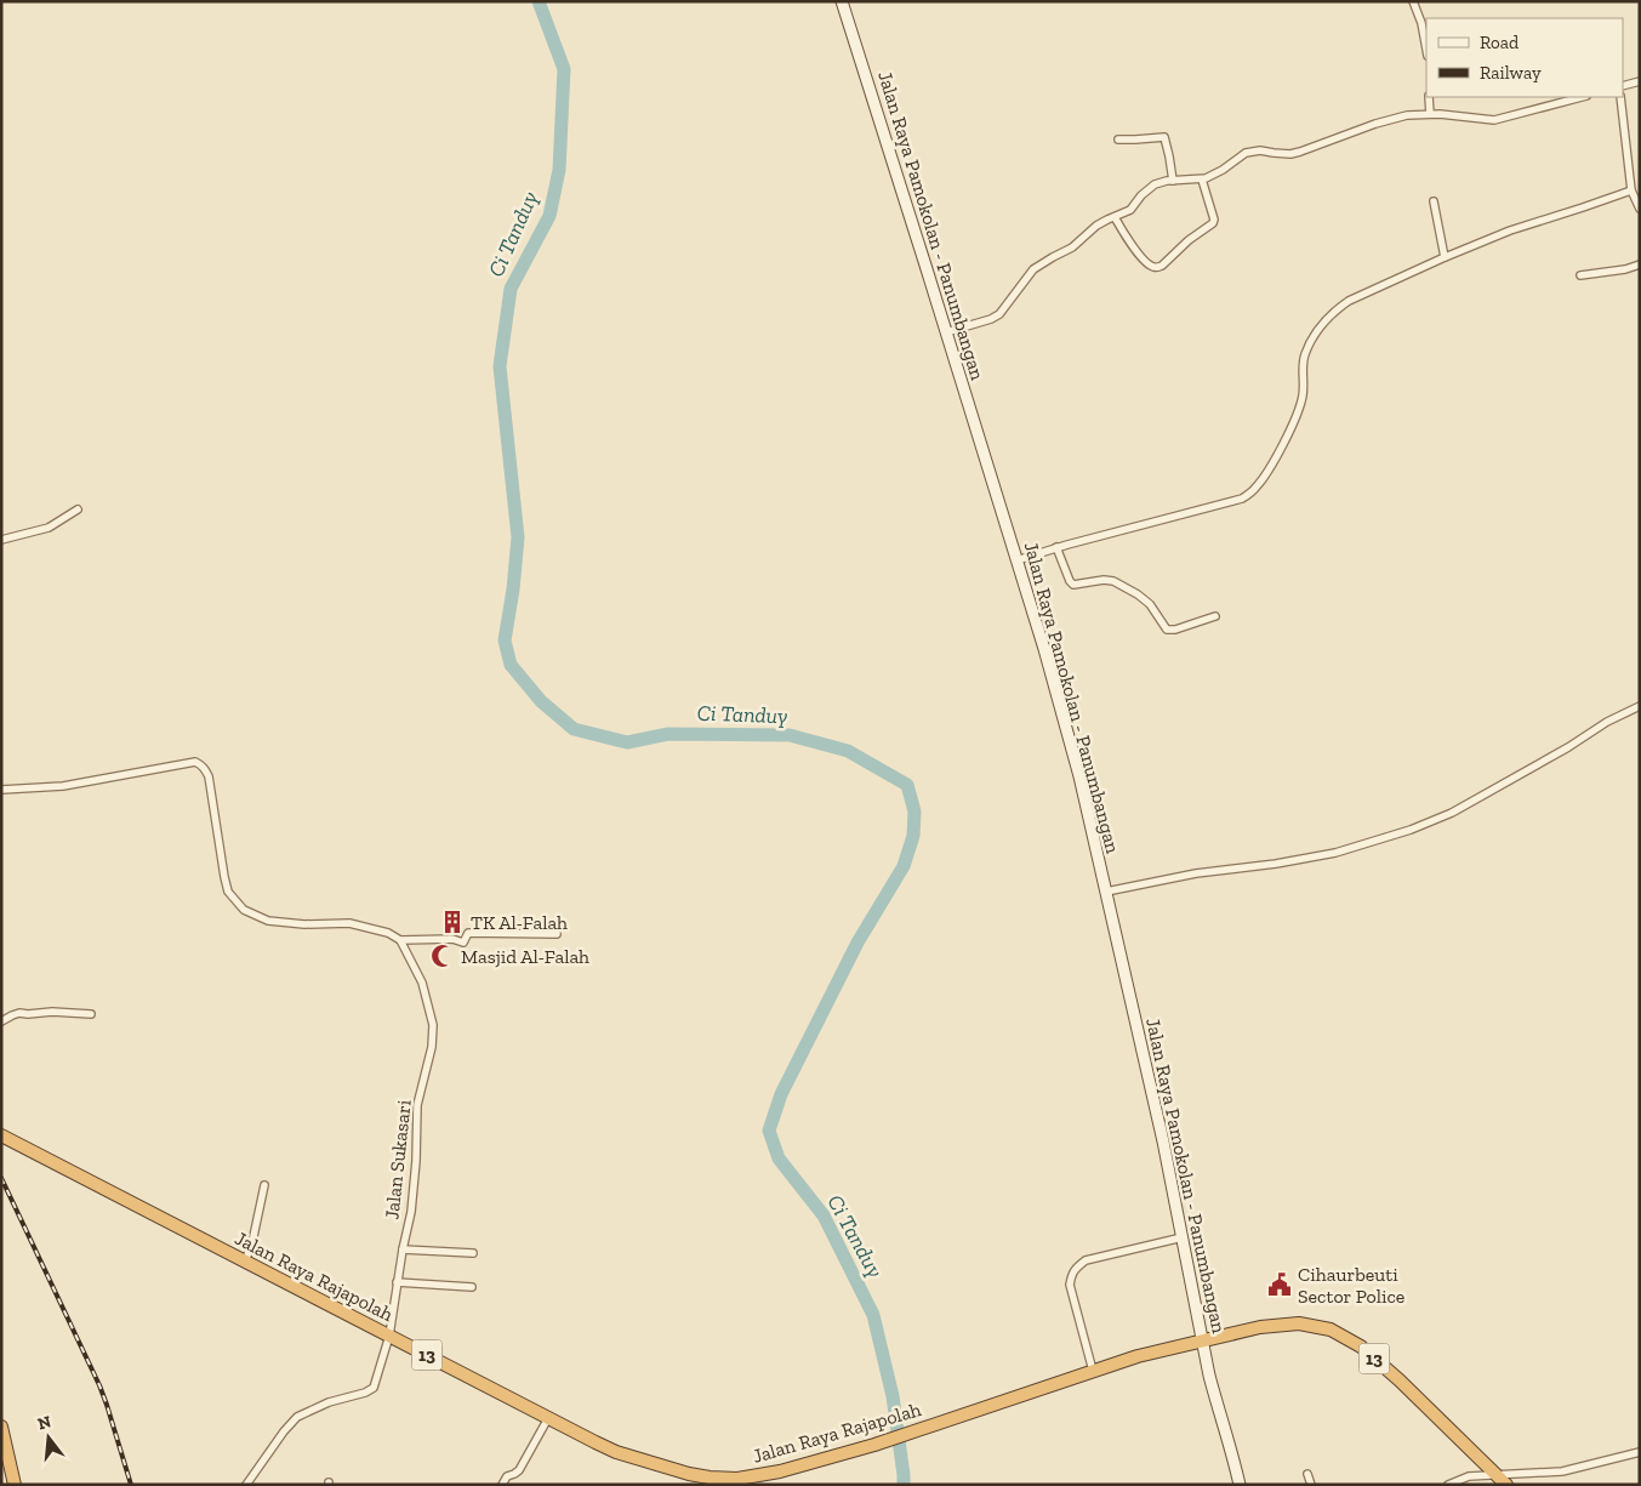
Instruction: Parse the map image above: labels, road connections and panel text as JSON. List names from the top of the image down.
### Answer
{
  "streets": {
    "highway": ["Jalan Raya Rajapolah", "13"],
    "main road": ["Jalan Raya Pamokolan - Panumbangan"],
    "street": ["Jalan Sukasari"]
  },
  "crossings": [
    ["Jalan Raya Pamokolan - Panumbangan", "Jalan Raya Rajapolah"],
    ["Jalan Sukasari", "Jalan Raya Rajapolah"]
  ],
  "water": ["Ci Tanduy"],
  "places": {
    "building": ["TK Al-Falah"],
    "mosque": ["Masjid Al-Falah"],
    "public building": ["Cihaurbeuti Sector Police"]
  },
  "legend": ["Road", "Railway"],
  "north": "top"
}
